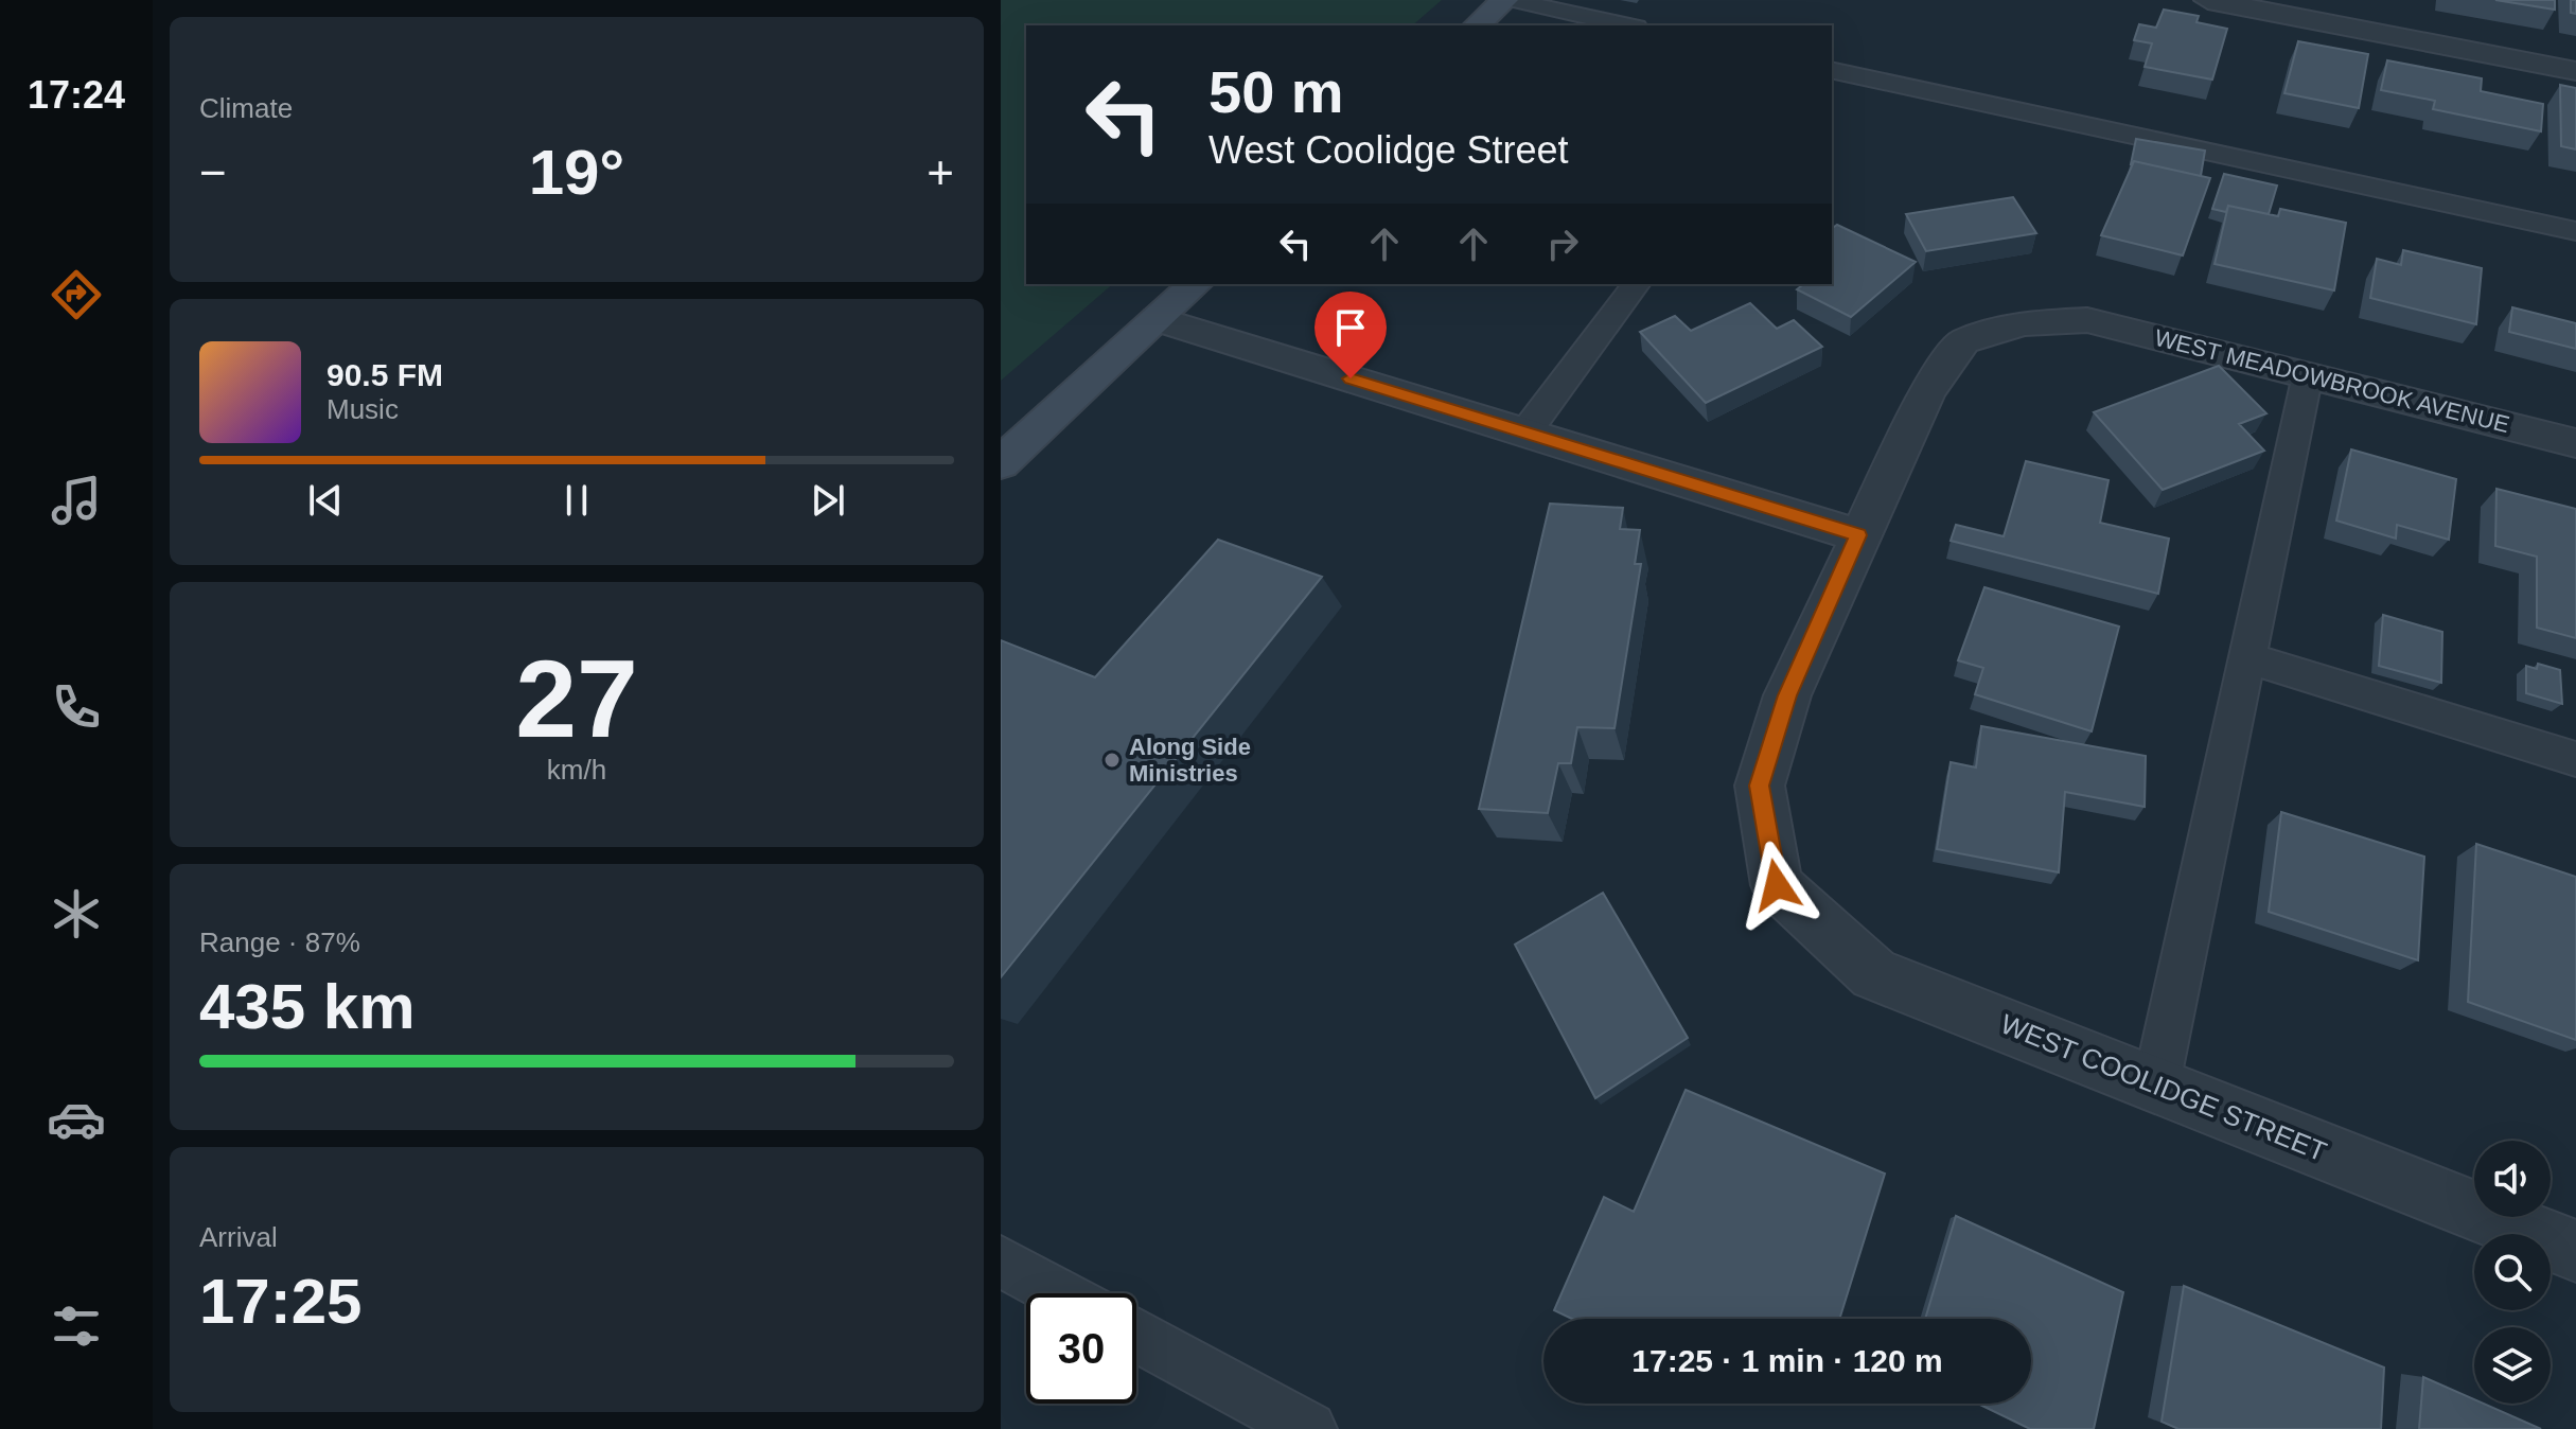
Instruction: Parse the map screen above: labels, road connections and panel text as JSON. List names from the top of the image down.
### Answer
{
  "streets": {
    "street": ["WEST MEADOWBROOK AVENUE", "WEST COOLIDGE STREET"]
  },
  "crossings": [
    ["WEST MEADOWBROOK AVENUE", "WEST COOLIDGE STREET"]
  ],
  "places": ["Along Side Ministries"],
  "page": {
    "tabs": "17:24",
    "tile": [
      "Climate",
      ["27", "km/h"],
      ["Range · 87%", "435 km"],
      ["Arrival", "17:25"]
    ],
    "turn": ["50 m", "West Coolidge Street"],
    "heat": ["−", "19°", "+"],
    "song": ["90.5 FM", "Music"],
    "limit": "30",
    "trip": "17:25 · 1 min · 120 m"
  }
}
